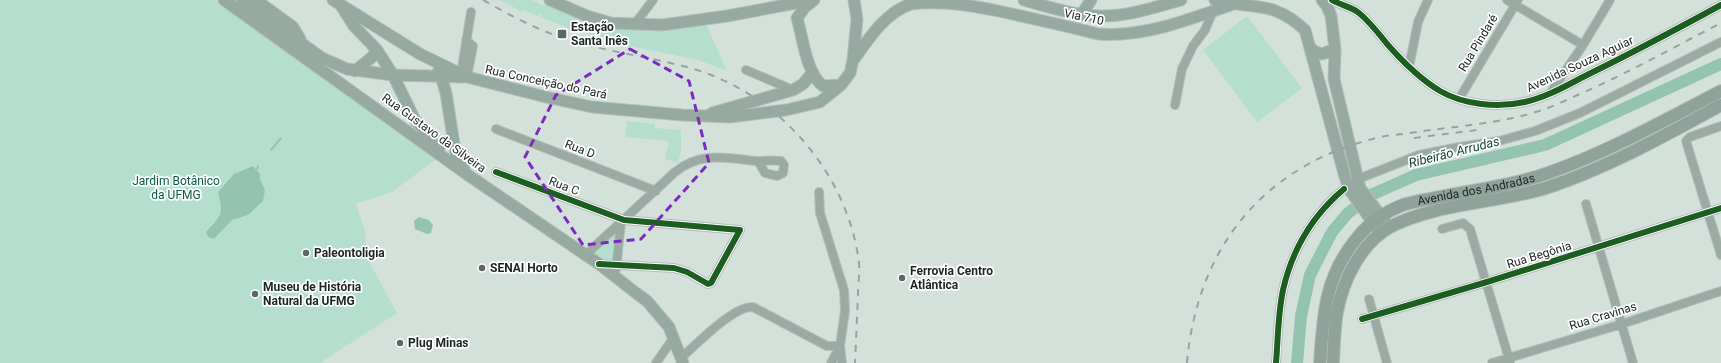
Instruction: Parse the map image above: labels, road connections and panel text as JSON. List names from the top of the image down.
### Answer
{
  "streets": {
    "main road": [
      "Via 710",
      "Rua Conceição do Pará",
      "Rua Gustavo da Silveira",
      "Avenida dos Andradas"
    ],
    "street": [
      "Rua Pindaré",
      "Avenida Souza Aguiar",
      "Rua D",
      "Rua C",
      "Rua Begônia",
      "Rua Cravinas"
    ]
  },
  "crossings": [
    ["Rua Pindaré", "Avenida Souza Aguiar"],
    ["Rua Conceição do Pará", "Rua Gustavo da Silveira"]
  ],
  "water": ["Ribeirão Arrudas"],
  "parks": ["Jardim Botânico da UFMG"],
  "places": {
    "transit": ["Estação Santa Inês"],
    "other": [
      "Paleontoligia",
      "SENAI Horto",
      "Ferrovia Centro Atlântica",
      "Museu de História Natural da UFMG",
      "Plug Minas"
    ]
  }
}
